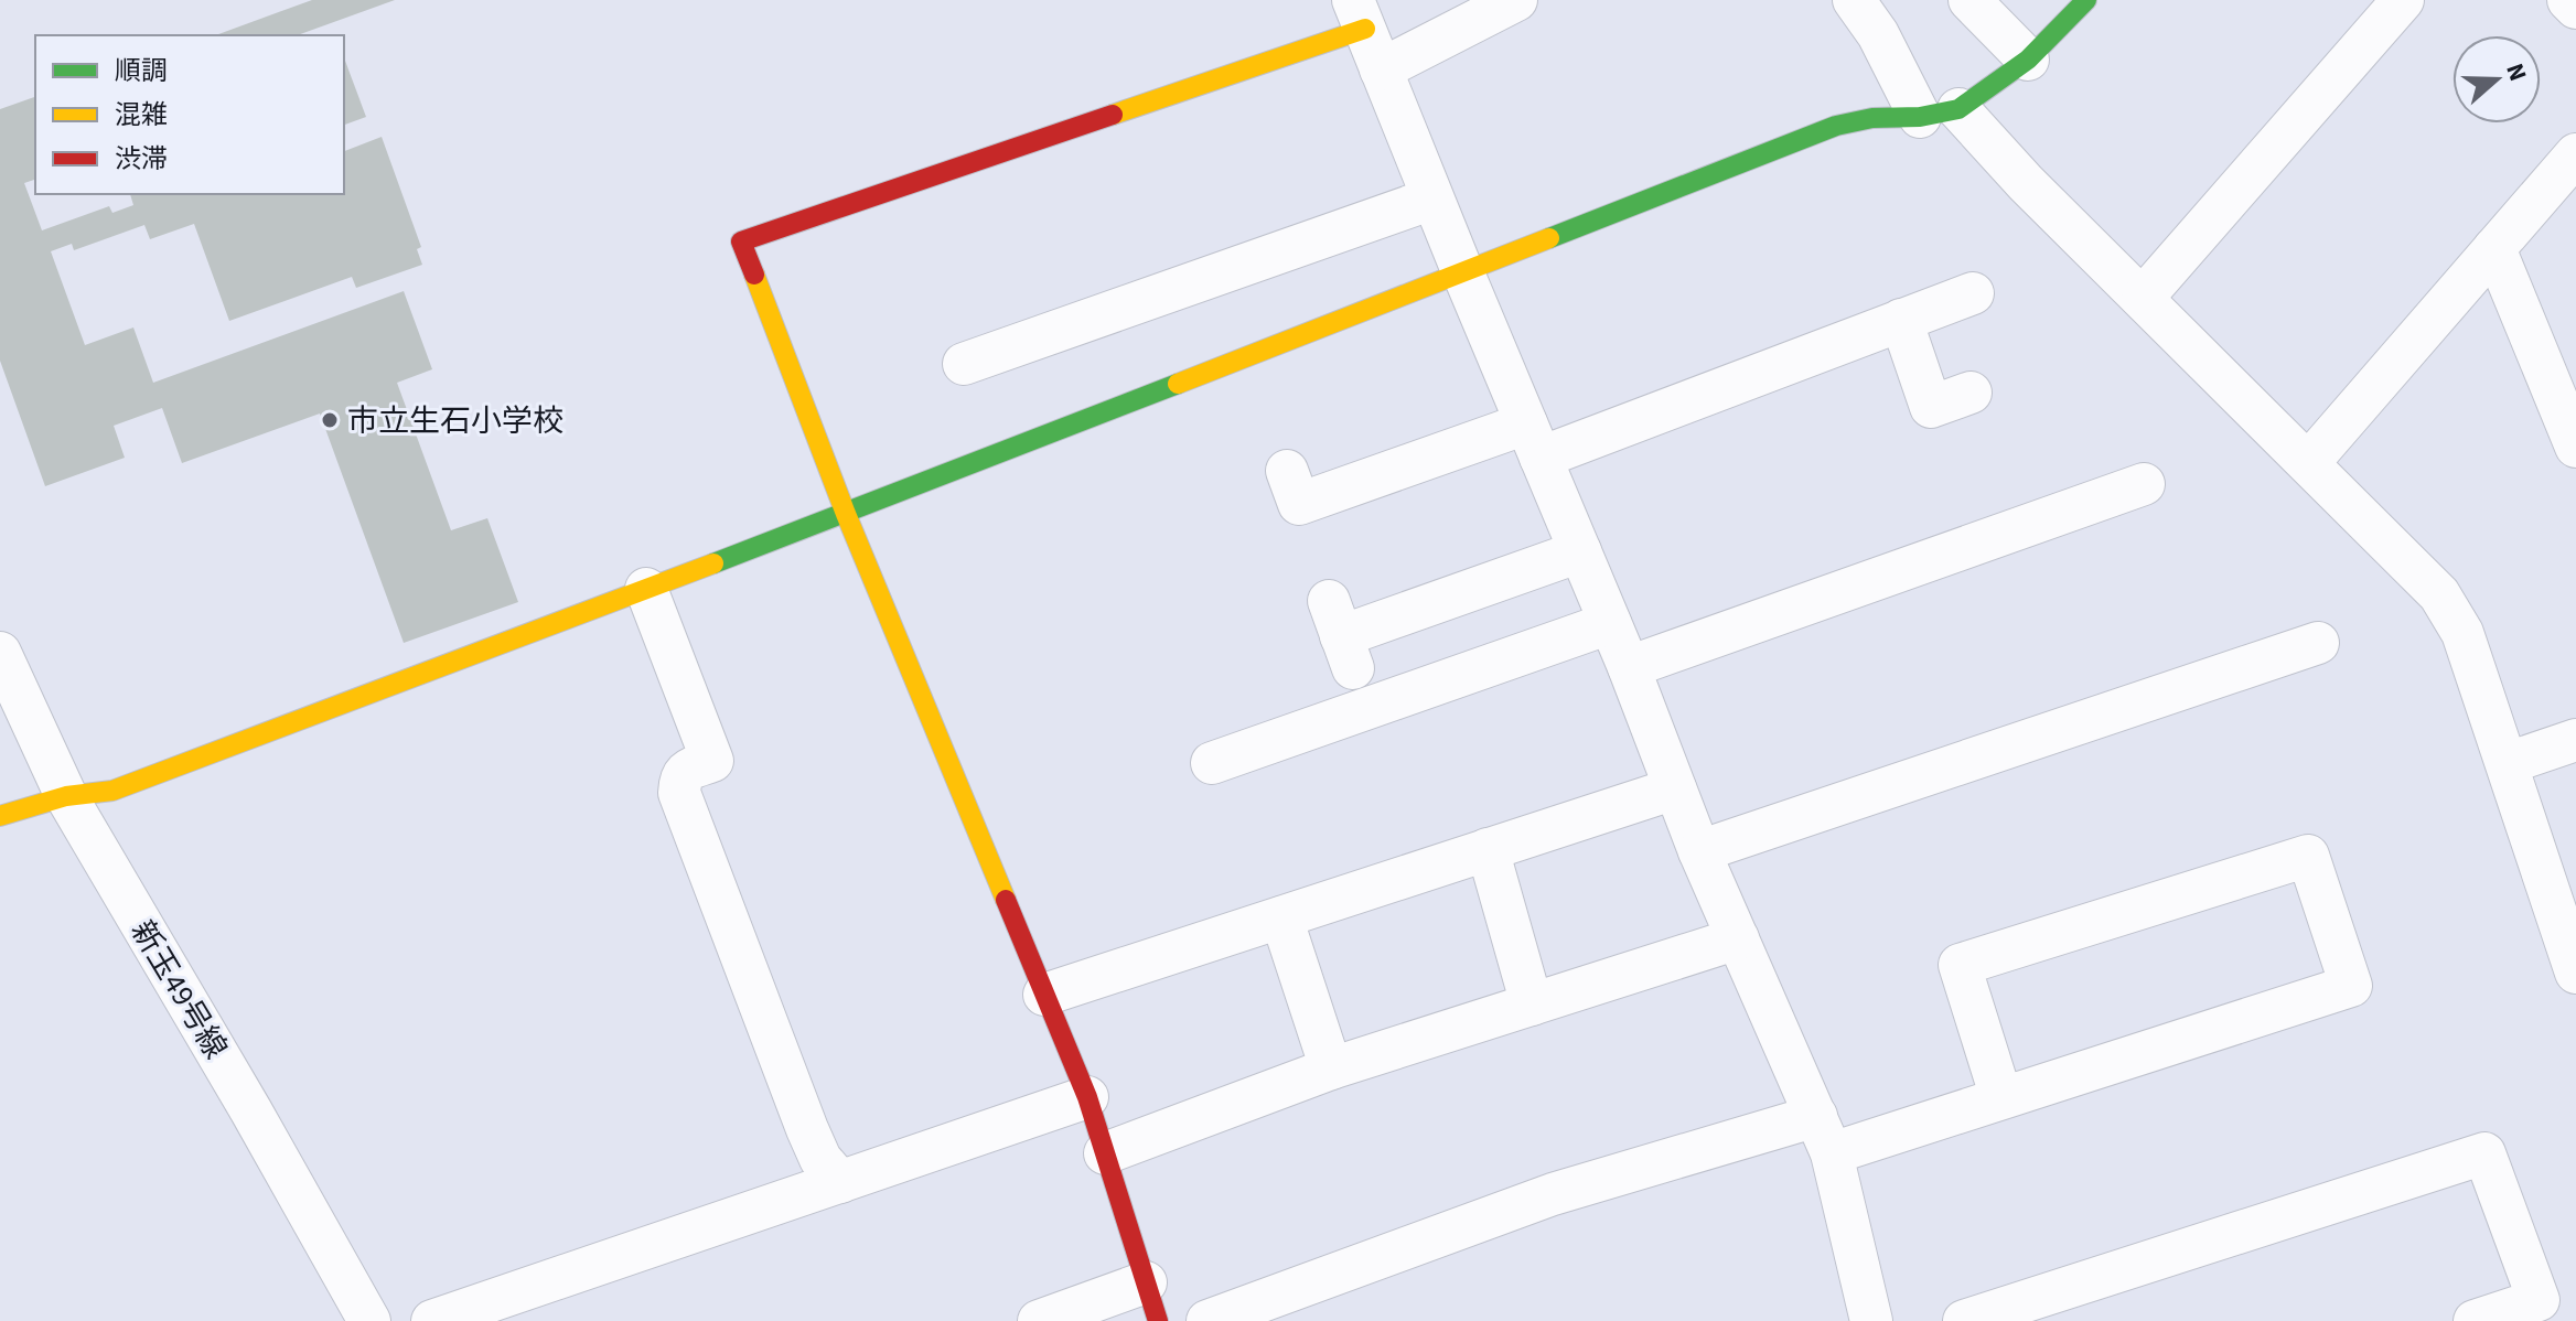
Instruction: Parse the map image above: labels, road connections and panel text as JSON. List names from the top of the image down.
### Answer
{
  "streets": {
    "street": ["新玉49号線"]
  },
  "places": ["市立生石小学校"],
  "legend": ["順調", "混雑", "渋滞"],
  "north": "right"
}
